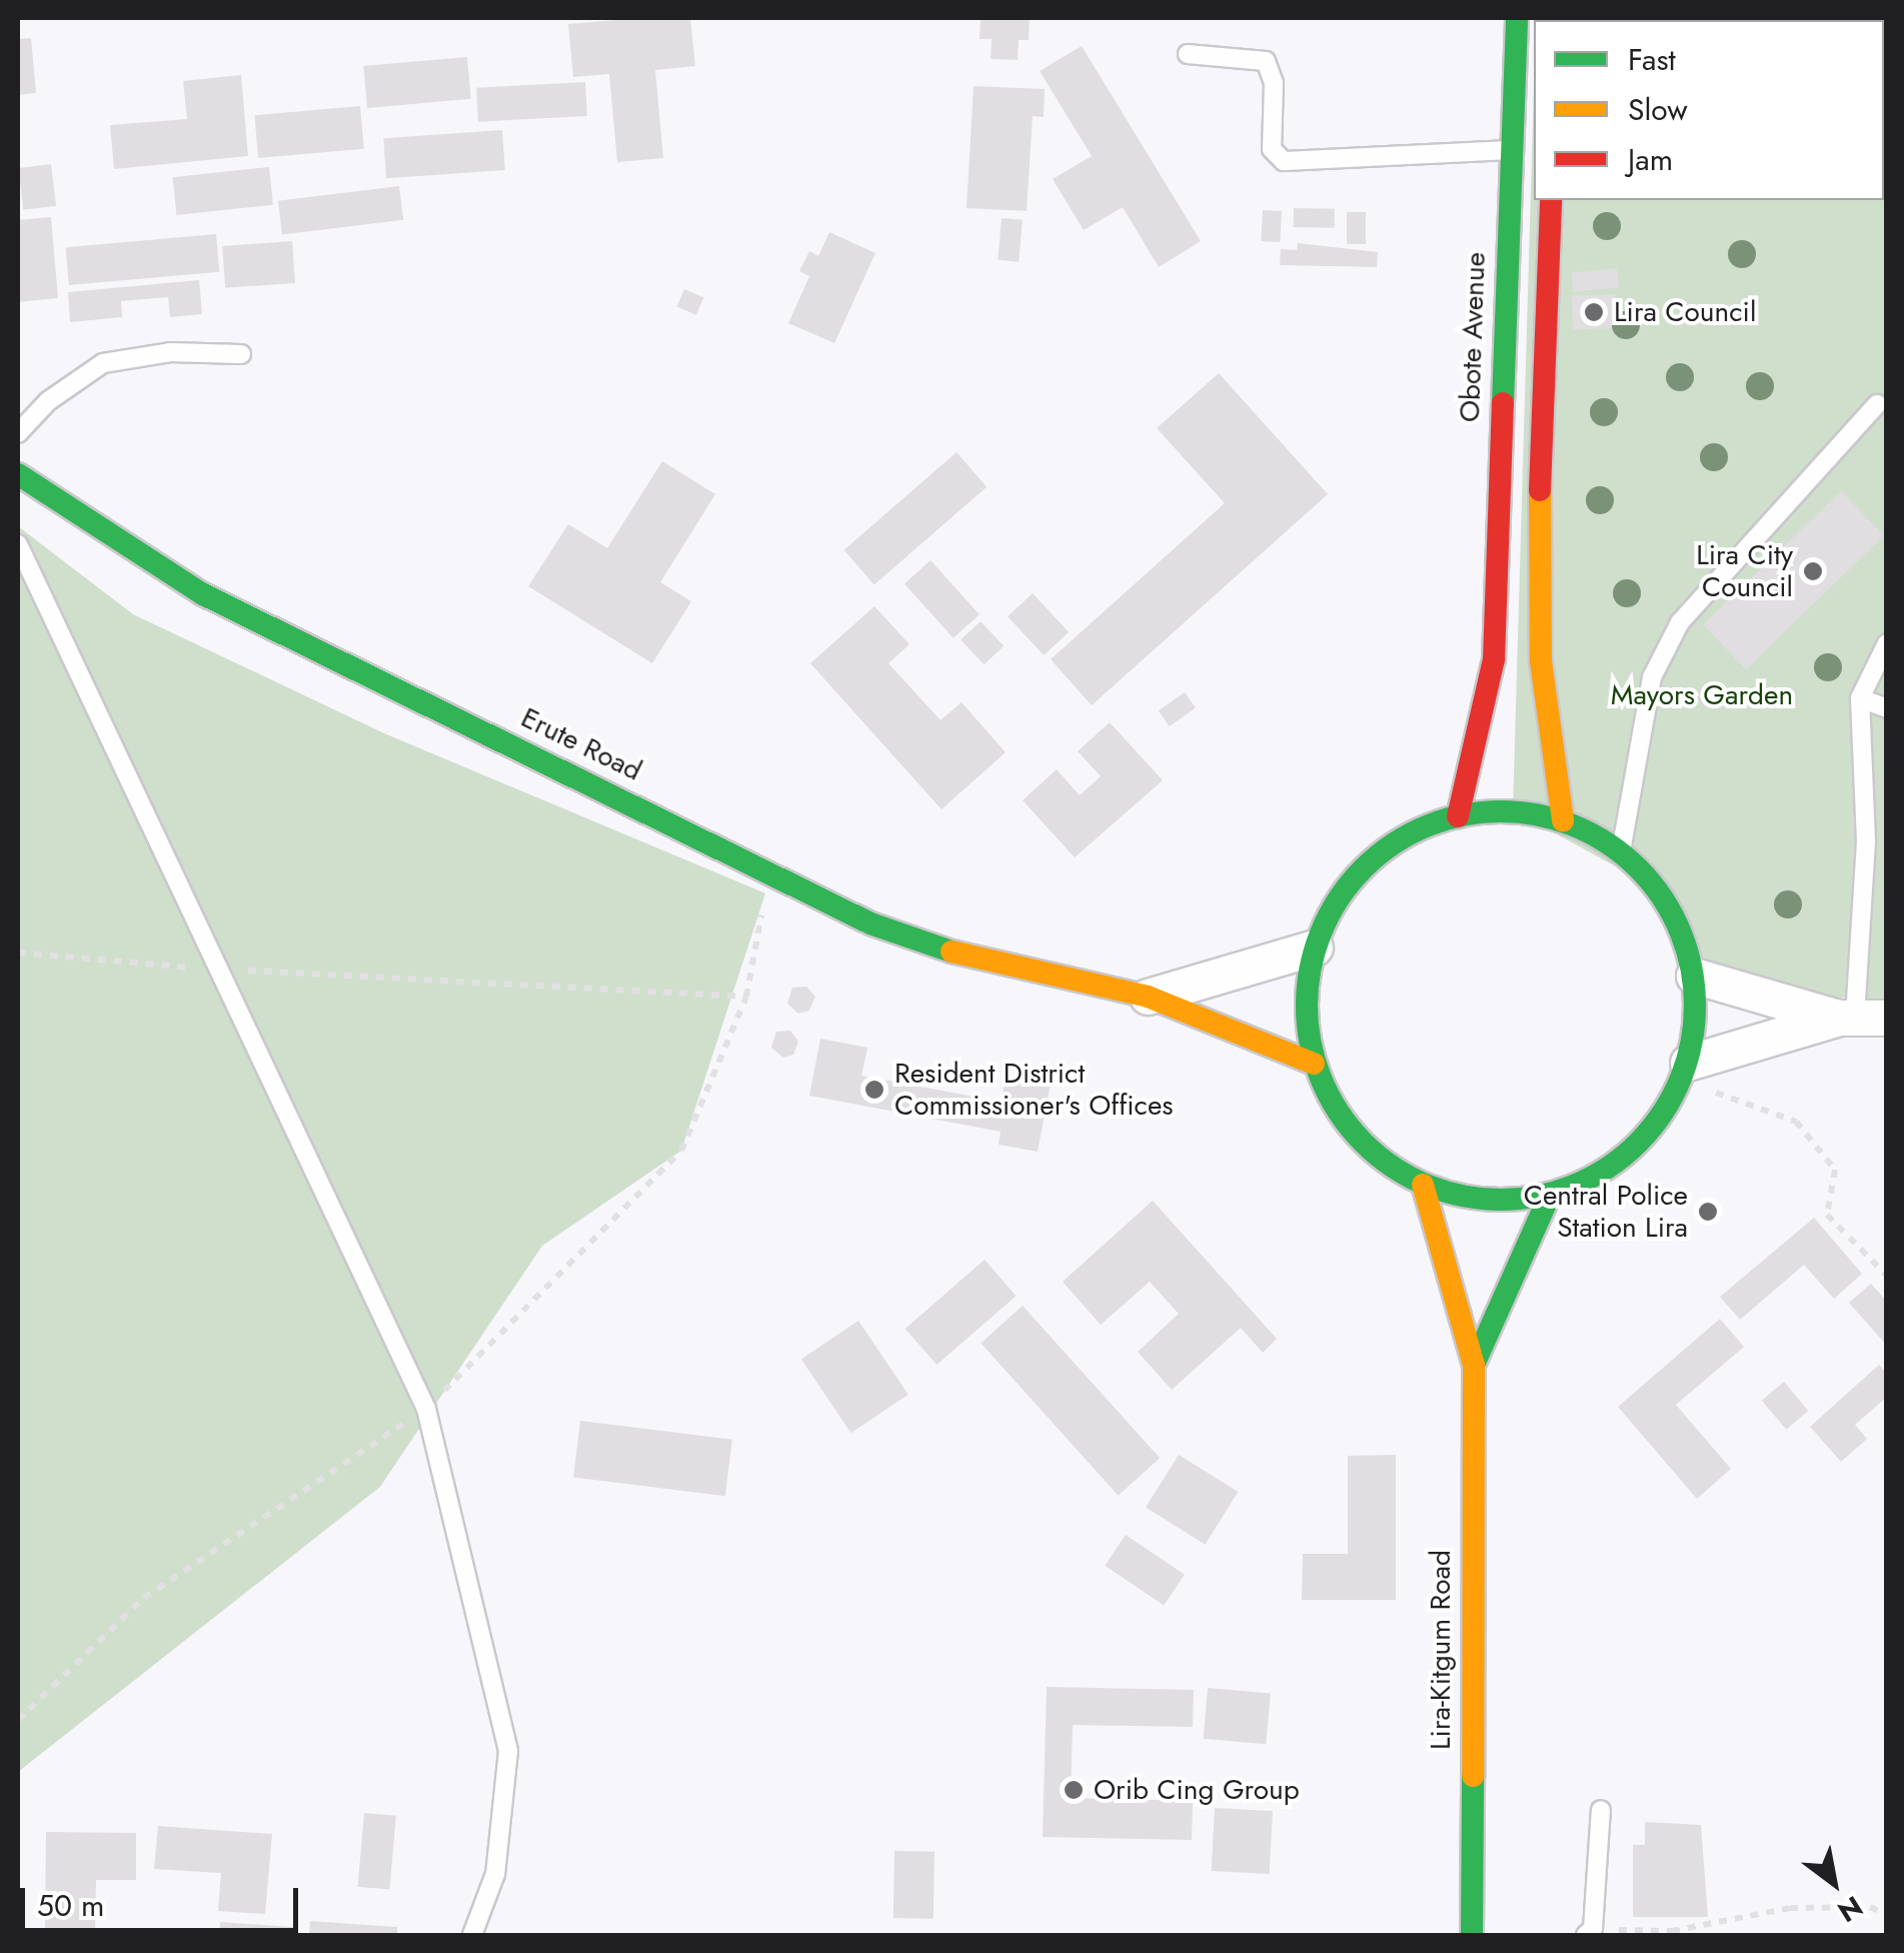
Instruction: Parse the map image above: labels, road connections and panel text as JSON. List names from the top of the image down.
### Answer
{
  "streets": {
    "main road": ["Obote Avenue", "Erute Road", "Lira-Kitgum Road"]
  },
  "parks": ["Mayors Garden"],
  "places": [
    "Lira Council",
    "Lira City Council",
    "Resident District Commissioner's Offices",
    "Central Police Station Lira",
    "Orib Cing Group"
  ],
  "legend": ["Fast", "Slow", "Jam"],
  "scale_bar": "50 m",
  "north": "bottom right"
}
